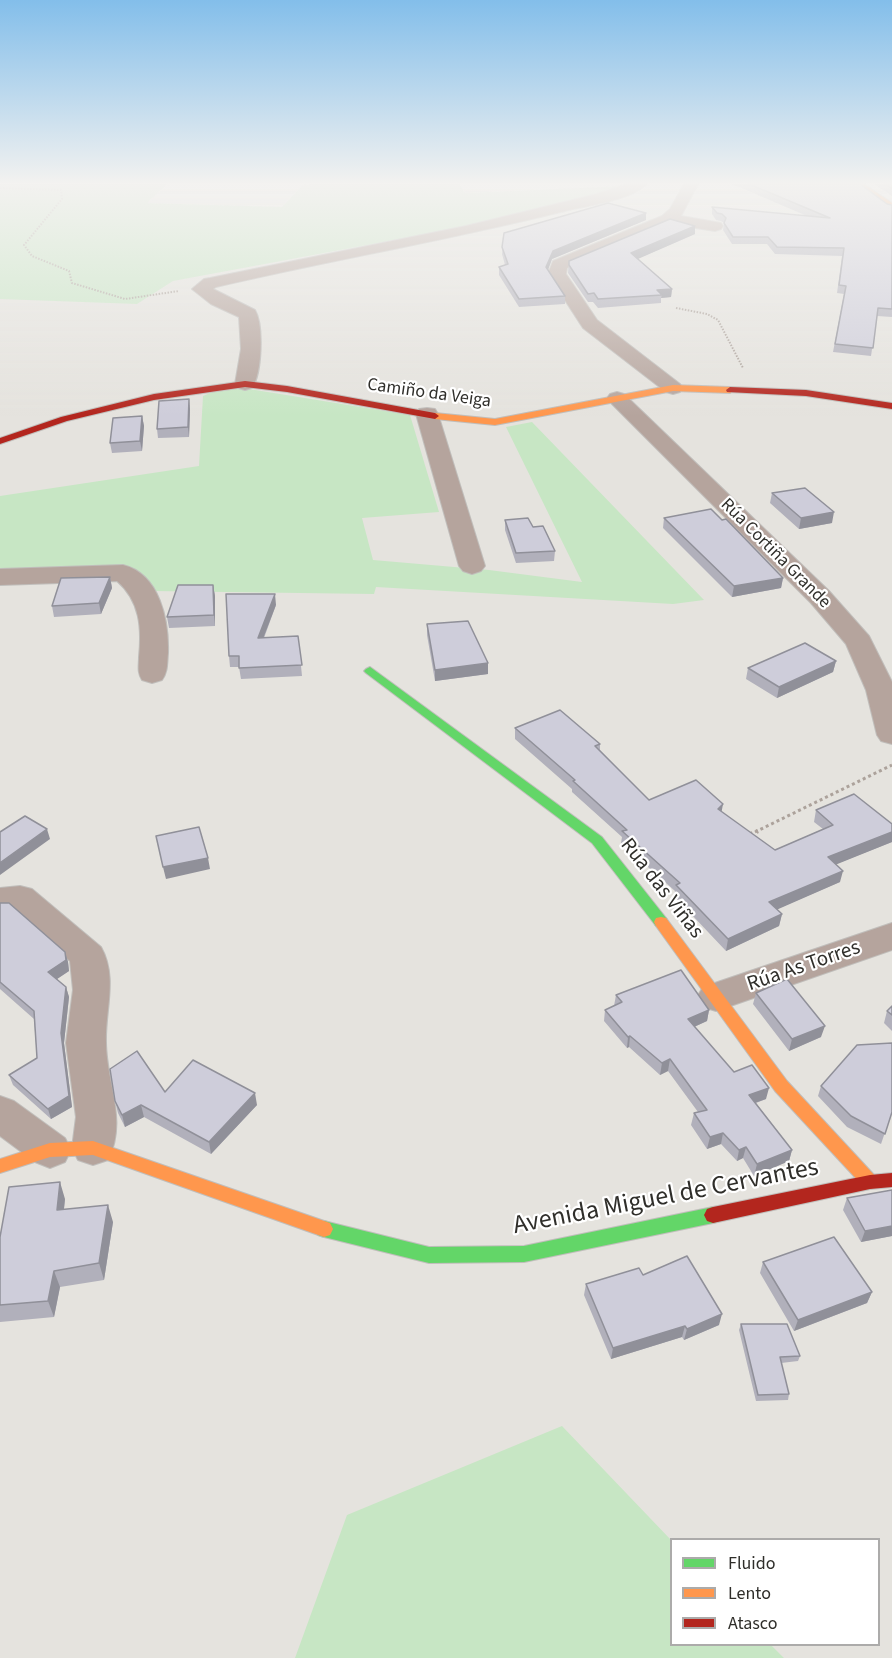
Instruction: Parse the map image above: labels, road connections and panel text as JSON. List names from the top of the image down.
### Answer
{
  "streets": {
    "street": [
      "Camiño da Veiga",
      "Rúa Cortiña Grande",
      "Rúa das Viñas",
      "Rúa As Torres",
      "Avenida Miguel de Cervantes"
    ]
  },
  "crossings": [
    ["Camiño da Veiga", "Rúa Cortiña Grande"],
    ["Rúa das Viñas", "Rúa As Torres"],
    ["Rúa das Viñas", "Avenida Miguel de Cervantes"]
  ],
  "legend": ["Fluido", "Lento", "Atasco"]
}
